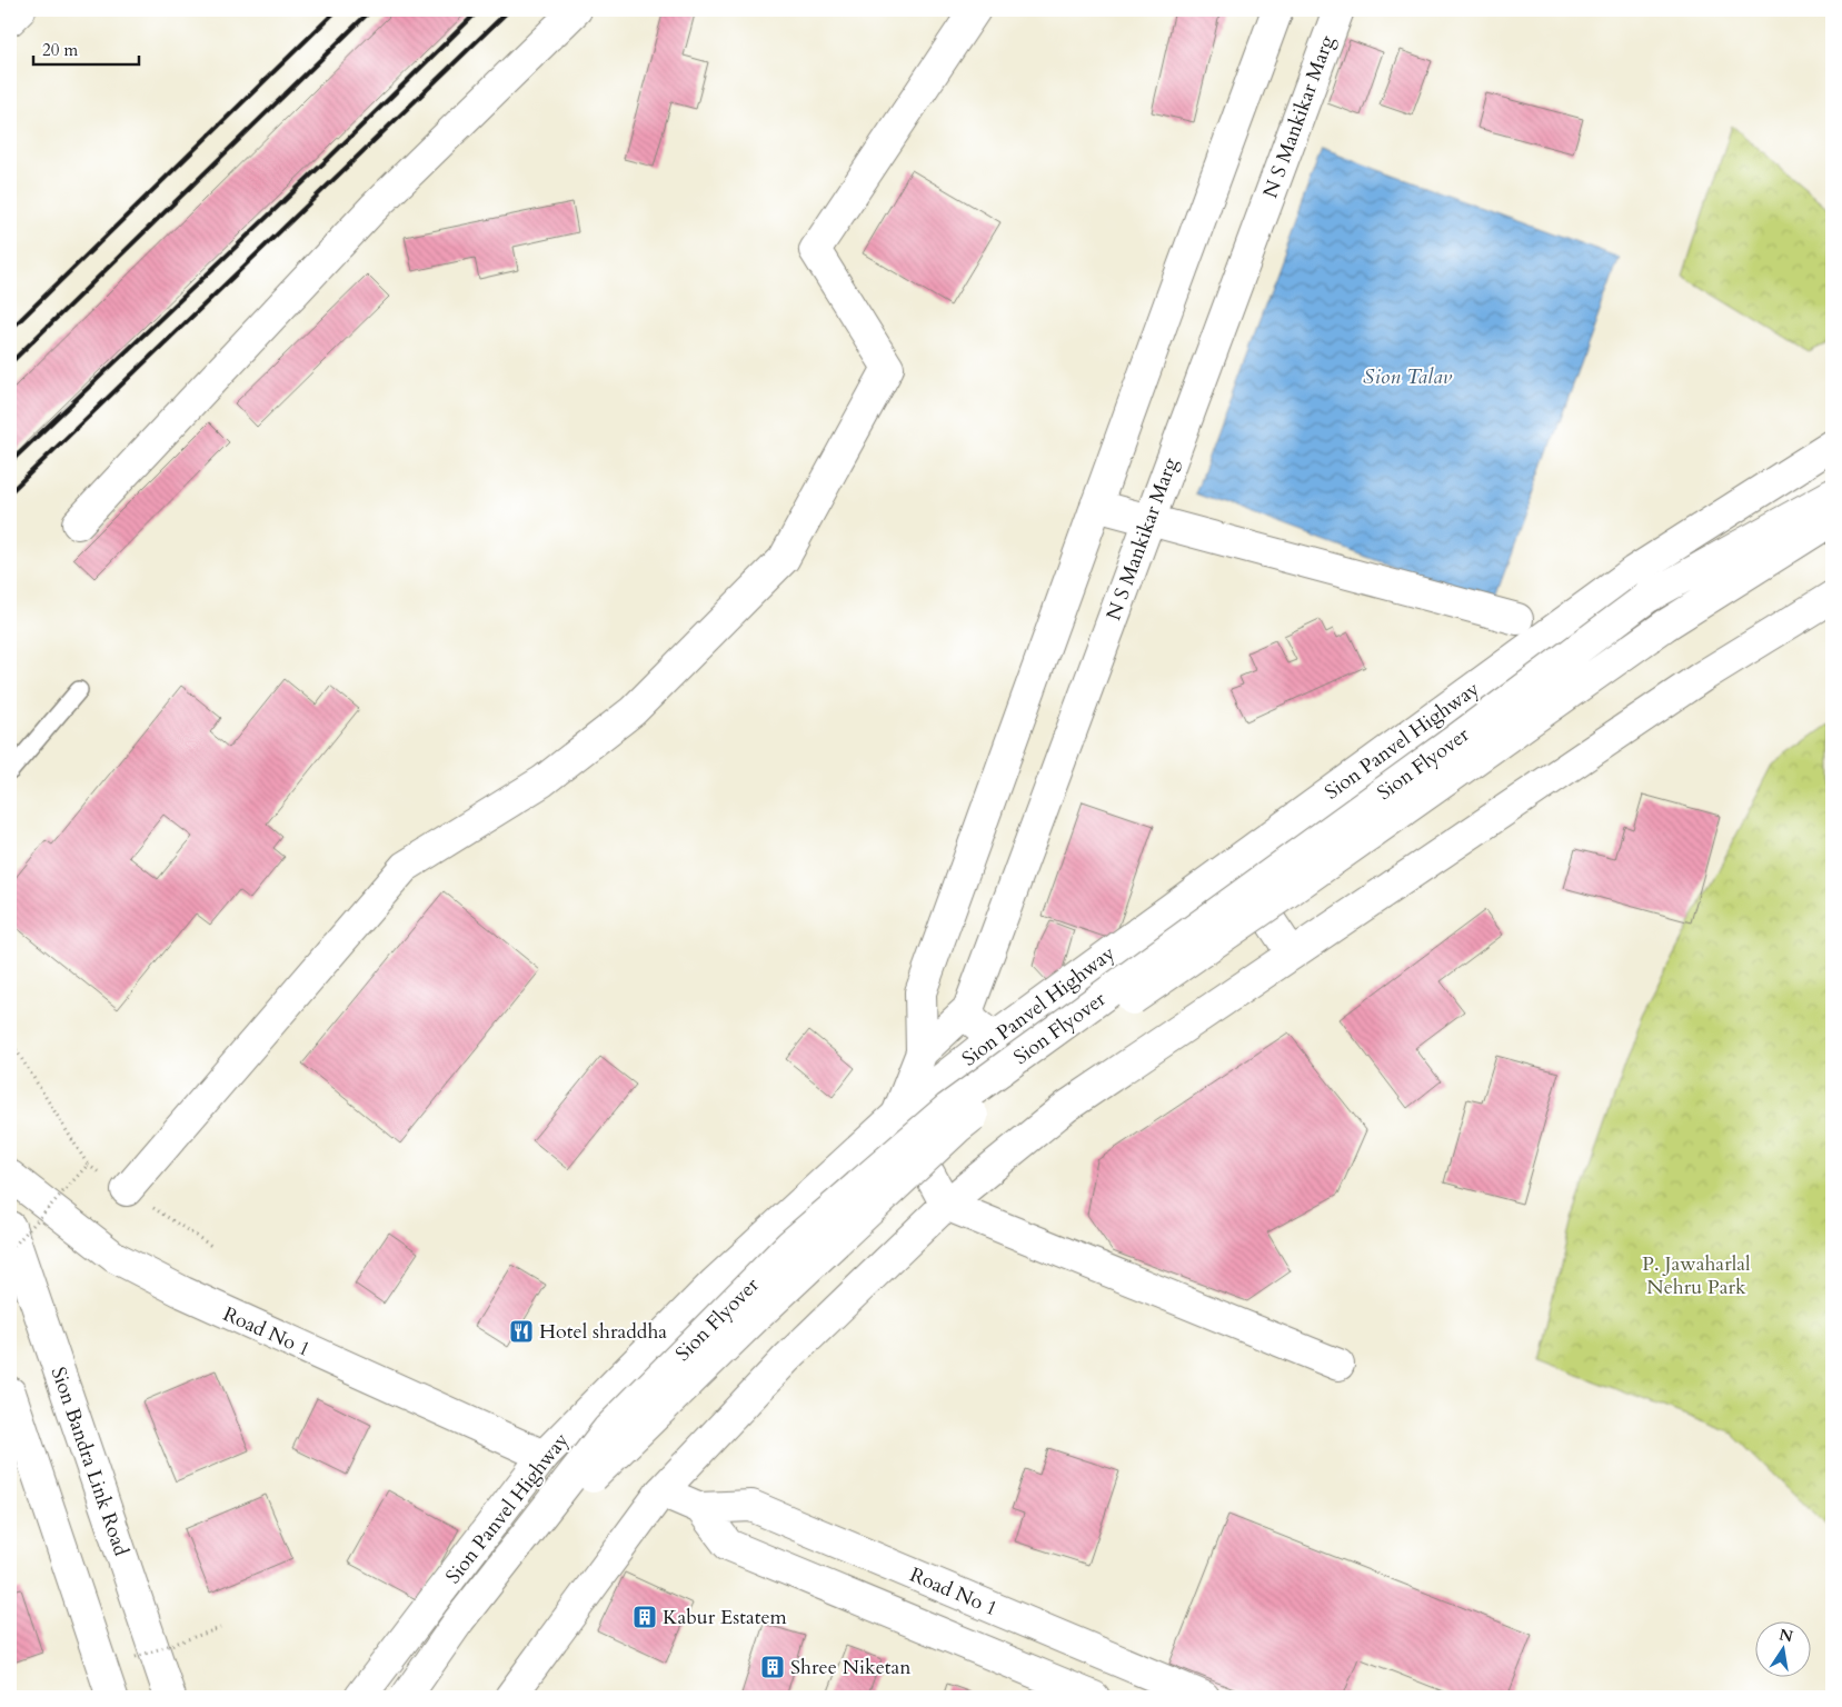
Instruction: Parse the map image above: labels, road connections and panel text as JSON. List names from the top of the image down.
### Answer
{
  "streets": {
    "main road": [
      "N S Mankikar Marg",
      "Sion Panvel Highway",
      "Sion Flyover",
      "Road No 1",
      "Sion Bandra Link Road"
    ]
  },
  "crossings": [
    ["N S Mankikar Marg", "Sion Panvel Highway"],
    ["Sion Panvel Highway", "Road No 1"]
  ],
  "water": ["Sion Talav"],
  "parks": ["P. Jawaharlal Nehru Park"],
  "places": {
    "restaurant": ["Hotel shraddha"],
    "building": ["Kabur Estatem", "Shree Niketan"]
  },
  "scale_bar": "20 m",
  "north": "top"
}
